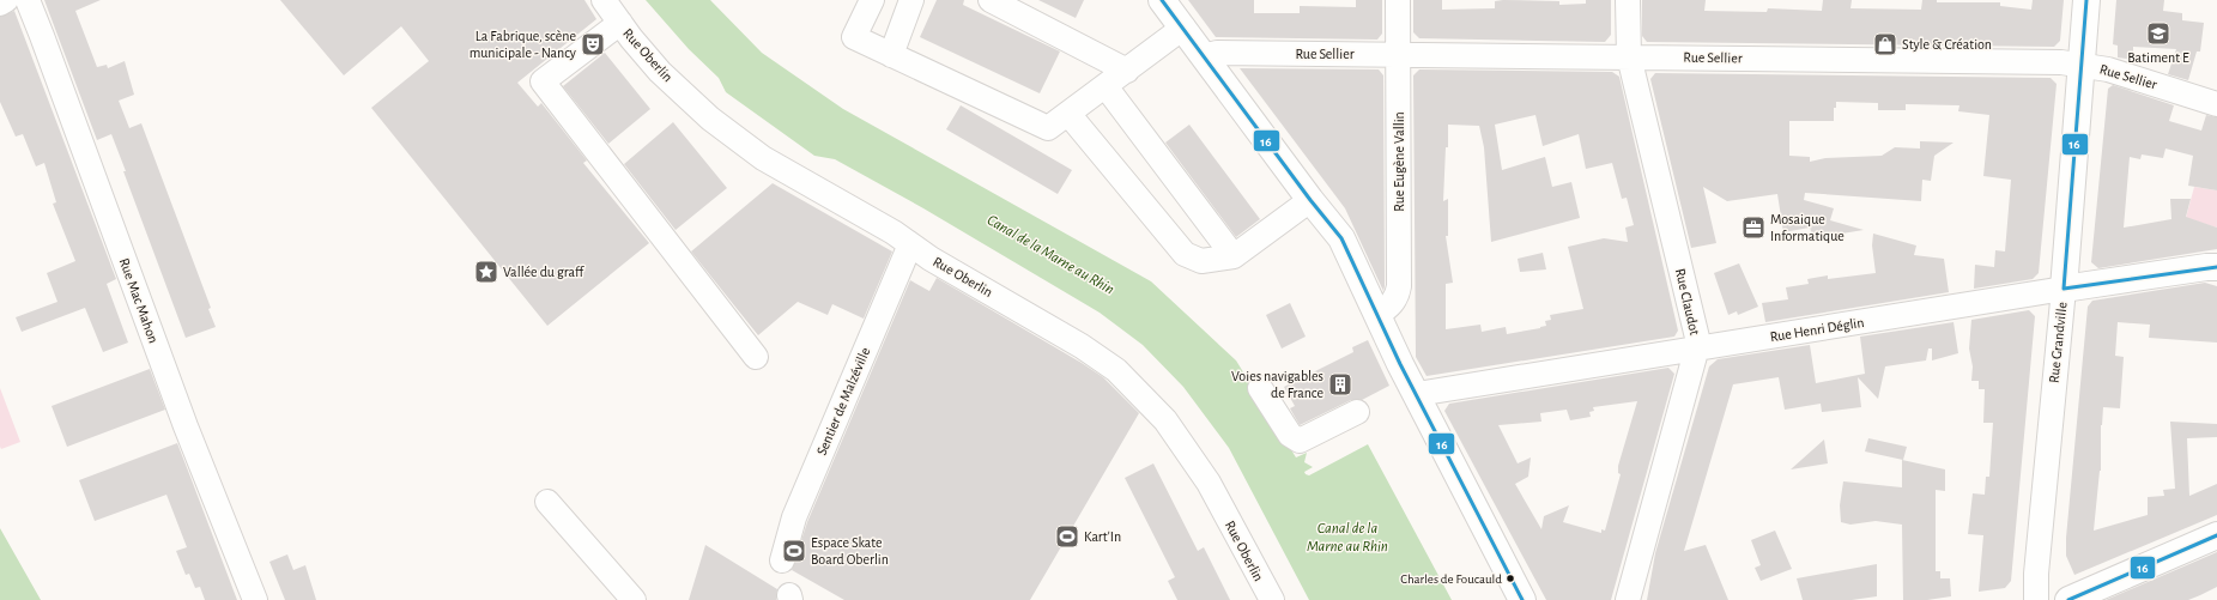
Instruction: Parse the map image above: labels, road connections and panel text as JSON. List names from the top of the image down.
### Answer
{
  "streets": {
    "main road": ["Rue Henri Déglin", "Rue Grandville"],
    "street": [
      "Rue Sellier",
      "Rue Oberlin",
      "Rue Eugène Vallin",
      "Rue Mac Mahon",
      "Rue Claudot",
      "Sentier de Malzéville"
    ]
  },
  "crossings": [
    ["Rue Sellier", "Rue Eugène Vallin"],
    ["Rue Sellier", "Rue Claudot"],
    ["Rue Sellier", "Rue Grandville"],
    ["Rue Oberlin", "Sentier de Malzéville"],
    ["Rue Claudot", "Rue Henri Déglin"],
    ["Rue Henri Déglin", "Rue Grandville"]
  ],
  "water": ["Canal de la Marne au Rhin"],
  "places": {
    "school or university": ["Batiment E"],
    "theatre": ["La Fabrique, scène municipale - Nancy"],
    "shop": ["Style & Création"],
    "office": ["Mosaique Informatique"],
    "place": ["Vallée du graff"],
    "building": ["Voies navigables de France"],
    "sports": ["Kart'In", "Espace Skate Board Oberlin"],
    "other": ["Charles de Foucauld"]
  },
  "lines": ["transit line 16"]
}
